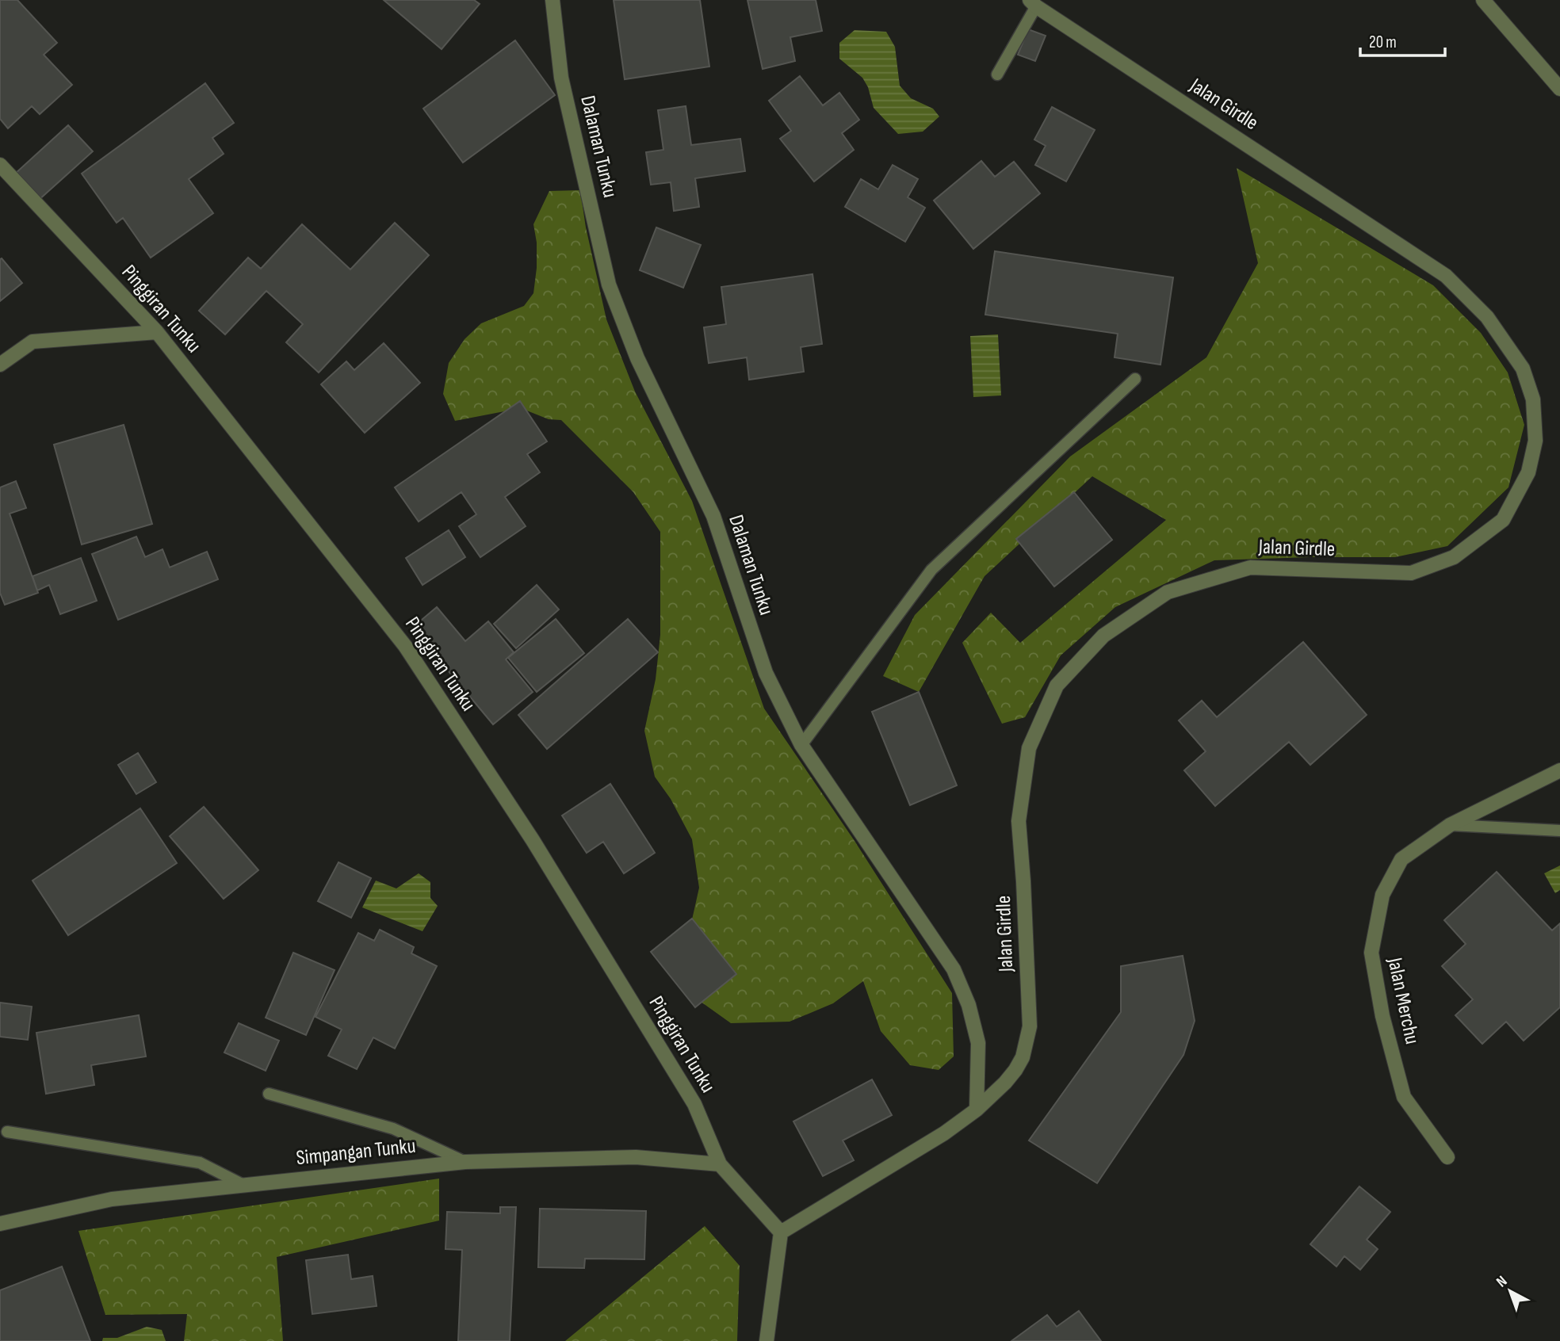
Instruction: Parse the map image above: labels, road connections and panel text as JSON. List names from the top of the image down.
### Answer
{
  "streets": {
    "street": [
      "Jalan Girdle",
      "Dalaman Tunku",
      "Pinggiran Tunku",
      "Jalan Merchu",
      "Simpangan Tunku"
    ]
  },
  "crossings": [
    ["Jalan Girdle", "Dalaman Tunku"],
    ["Jalan Girdle", "Pinggiran Tunku"],
    ["Pinggiran Tunku", "Simpangan Tunku"]
  ],
  "scale_bar": "20 m",
  "north": "top left"
}
